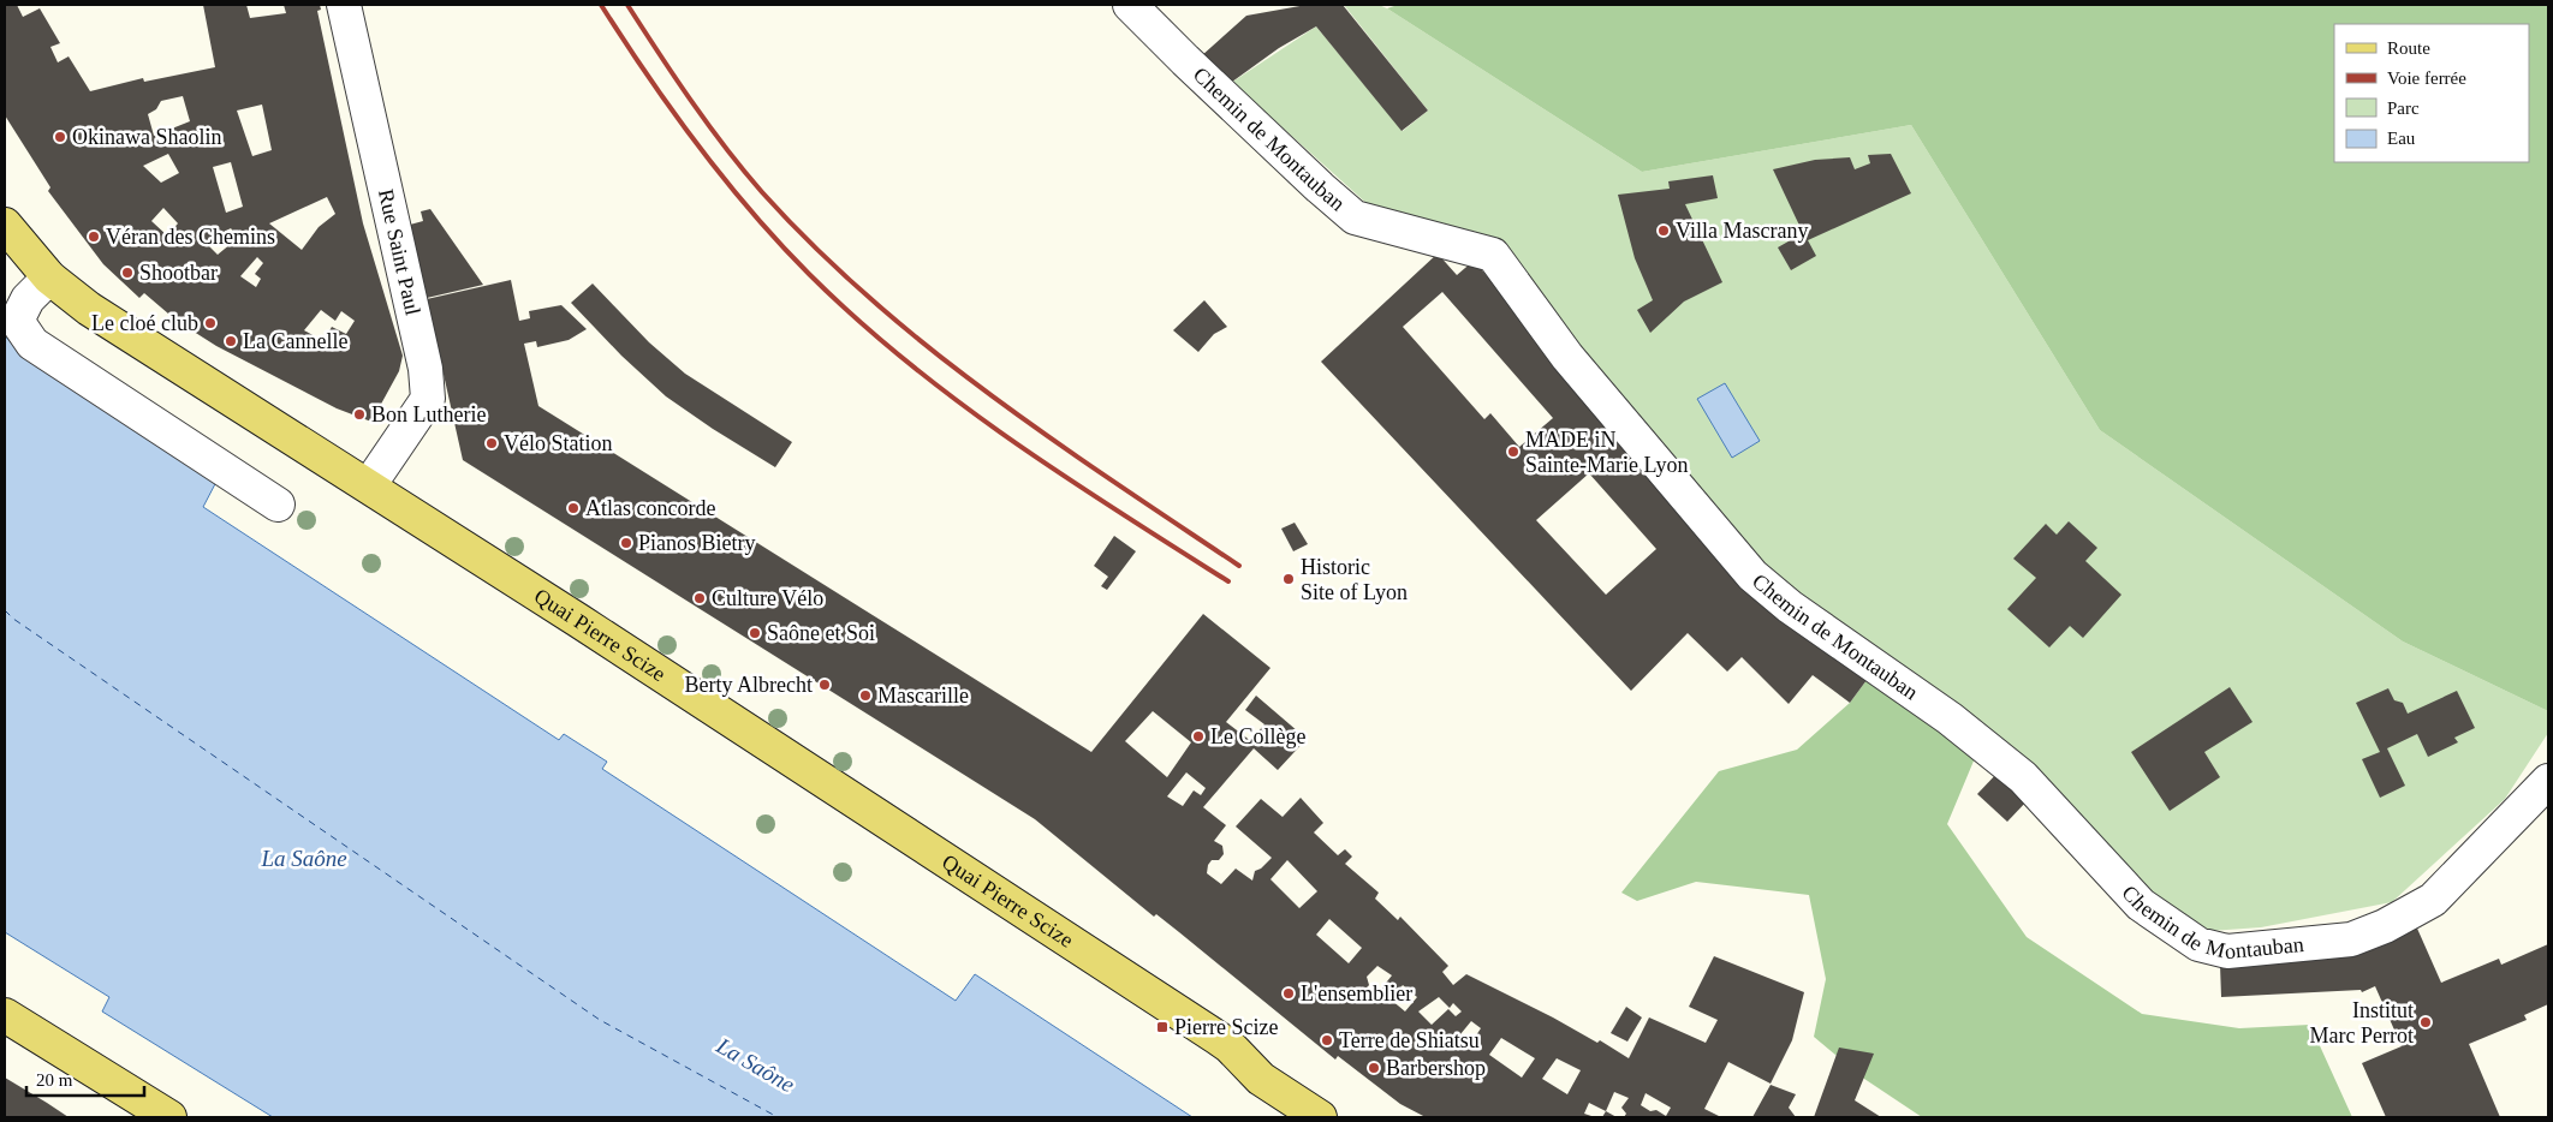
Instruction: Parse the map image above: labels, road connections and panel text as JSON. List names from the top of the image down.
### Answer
{
  "streets": {
    "main road": ["Quai Pierre Scize"],
    "street": ["Chemin de Montauban", "Rue Saint Paul"]
  },
  "crossings": [
    ["Rue Saint Paul", "Quai Pierre Scize"]
  ],
  "water": ["La Saône"],
  "places": {
    "other": [
      "Okinawa Shaolin",
      "Villa Mascrany",
      "Véran des Chemins",
      "Shootbar",
      "Le cloé club",
      "La Cannelle",
      "Bon Lutherie",
      "Vélo Station",
      "MADE iN Sainte-Marie Lyon",
      "Atlas concorde",
      "Pianos Bietry",
      "Historic Site of Lyon",
      "Culture Vélo",
      "Saône et Soi",
      "Berty Albrecht",
      "Mascarille",
      "Le Collège",
      "L'ensemblier",
      "Institut Marc Perrot",
      "Terre de Shiatsu",
      "Barbershop"
    ],
    "transit": ["Pierre Scize"]
  },
  "legend": [
    "Route",
    "Voie ferrée",
    "Parc",
    "Eau"
  ],
  "scale_bar": "20 m"
}
